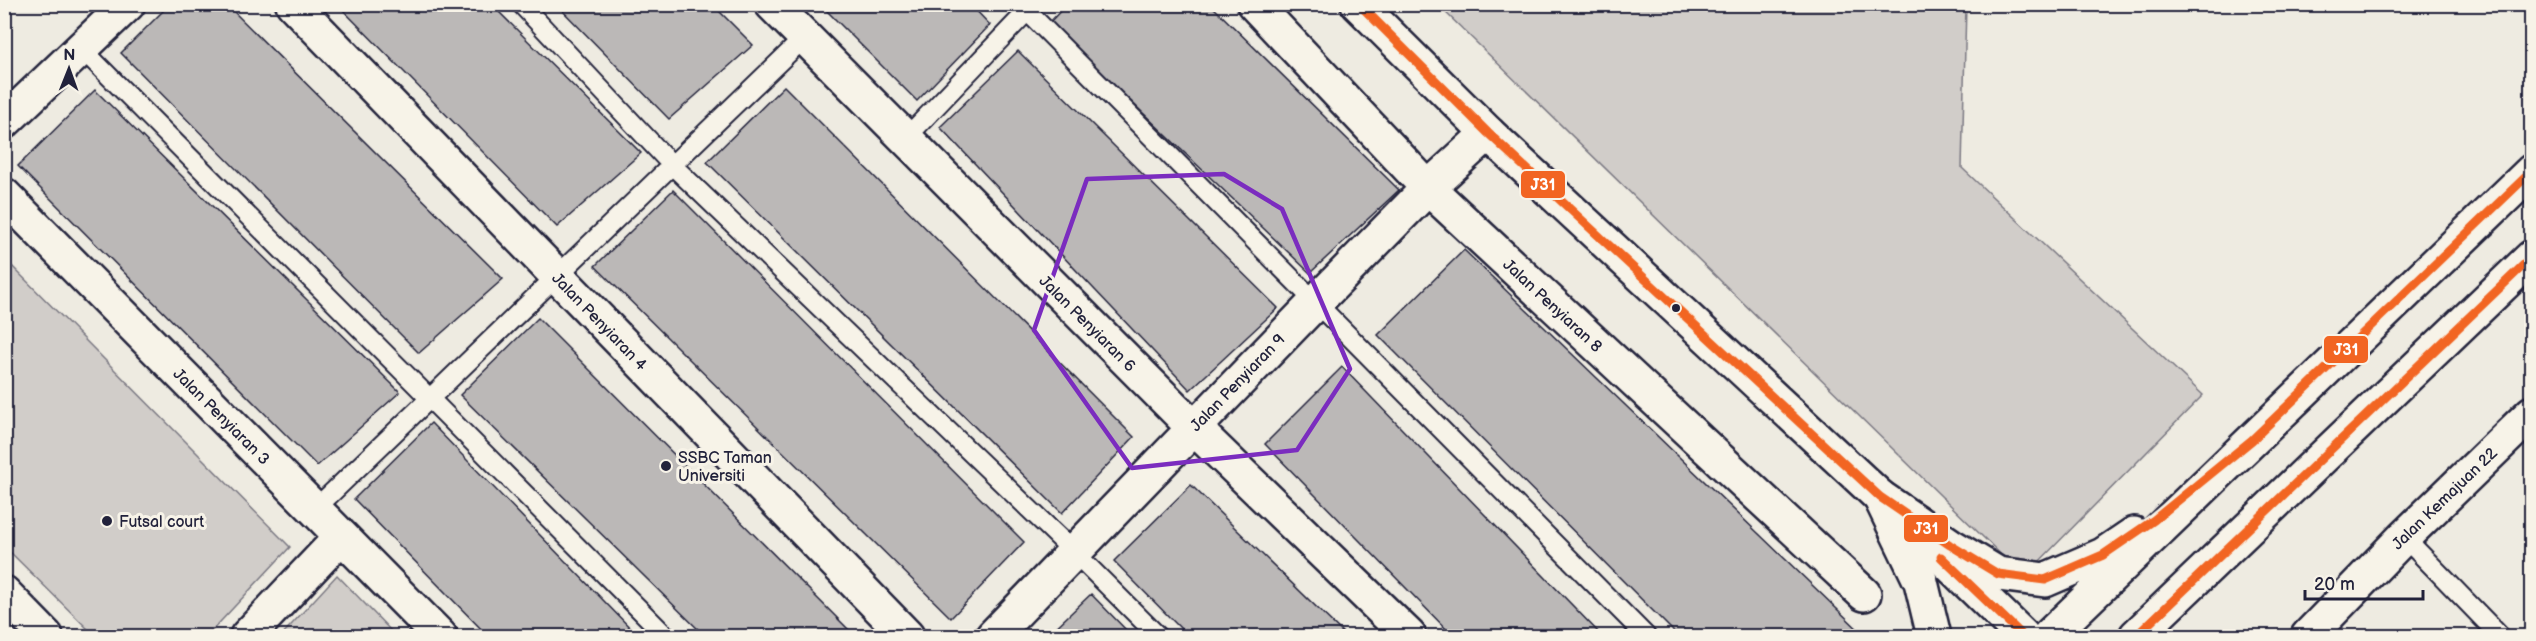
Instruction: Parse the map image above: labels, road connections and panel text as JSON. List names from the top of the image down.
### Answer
{
  "streets": {
    "street": [
      "Jalan Penyiaran 8",
      "Jalan Penyiaran 4",
      "Jalan Penyiaran 6",
      "Jalan Penyiaran 9",
      "Jalan Penyiaran 3",
      "Jalan Kemajuan 22"
    ]
  },
  "crossings": [
    ["Jalan Penyiaran 8", "Jalan Penyiaran 9"],
    ["Jalan Penyiaran 6", "Jalan Penyiaran 9"]
  ],
  "places": ["SSBC Taman Universiti", "Futsal court"],
  "lines": ["transit line J31"],
  "scale_bar": "20 m",
  "north": "top"
}
